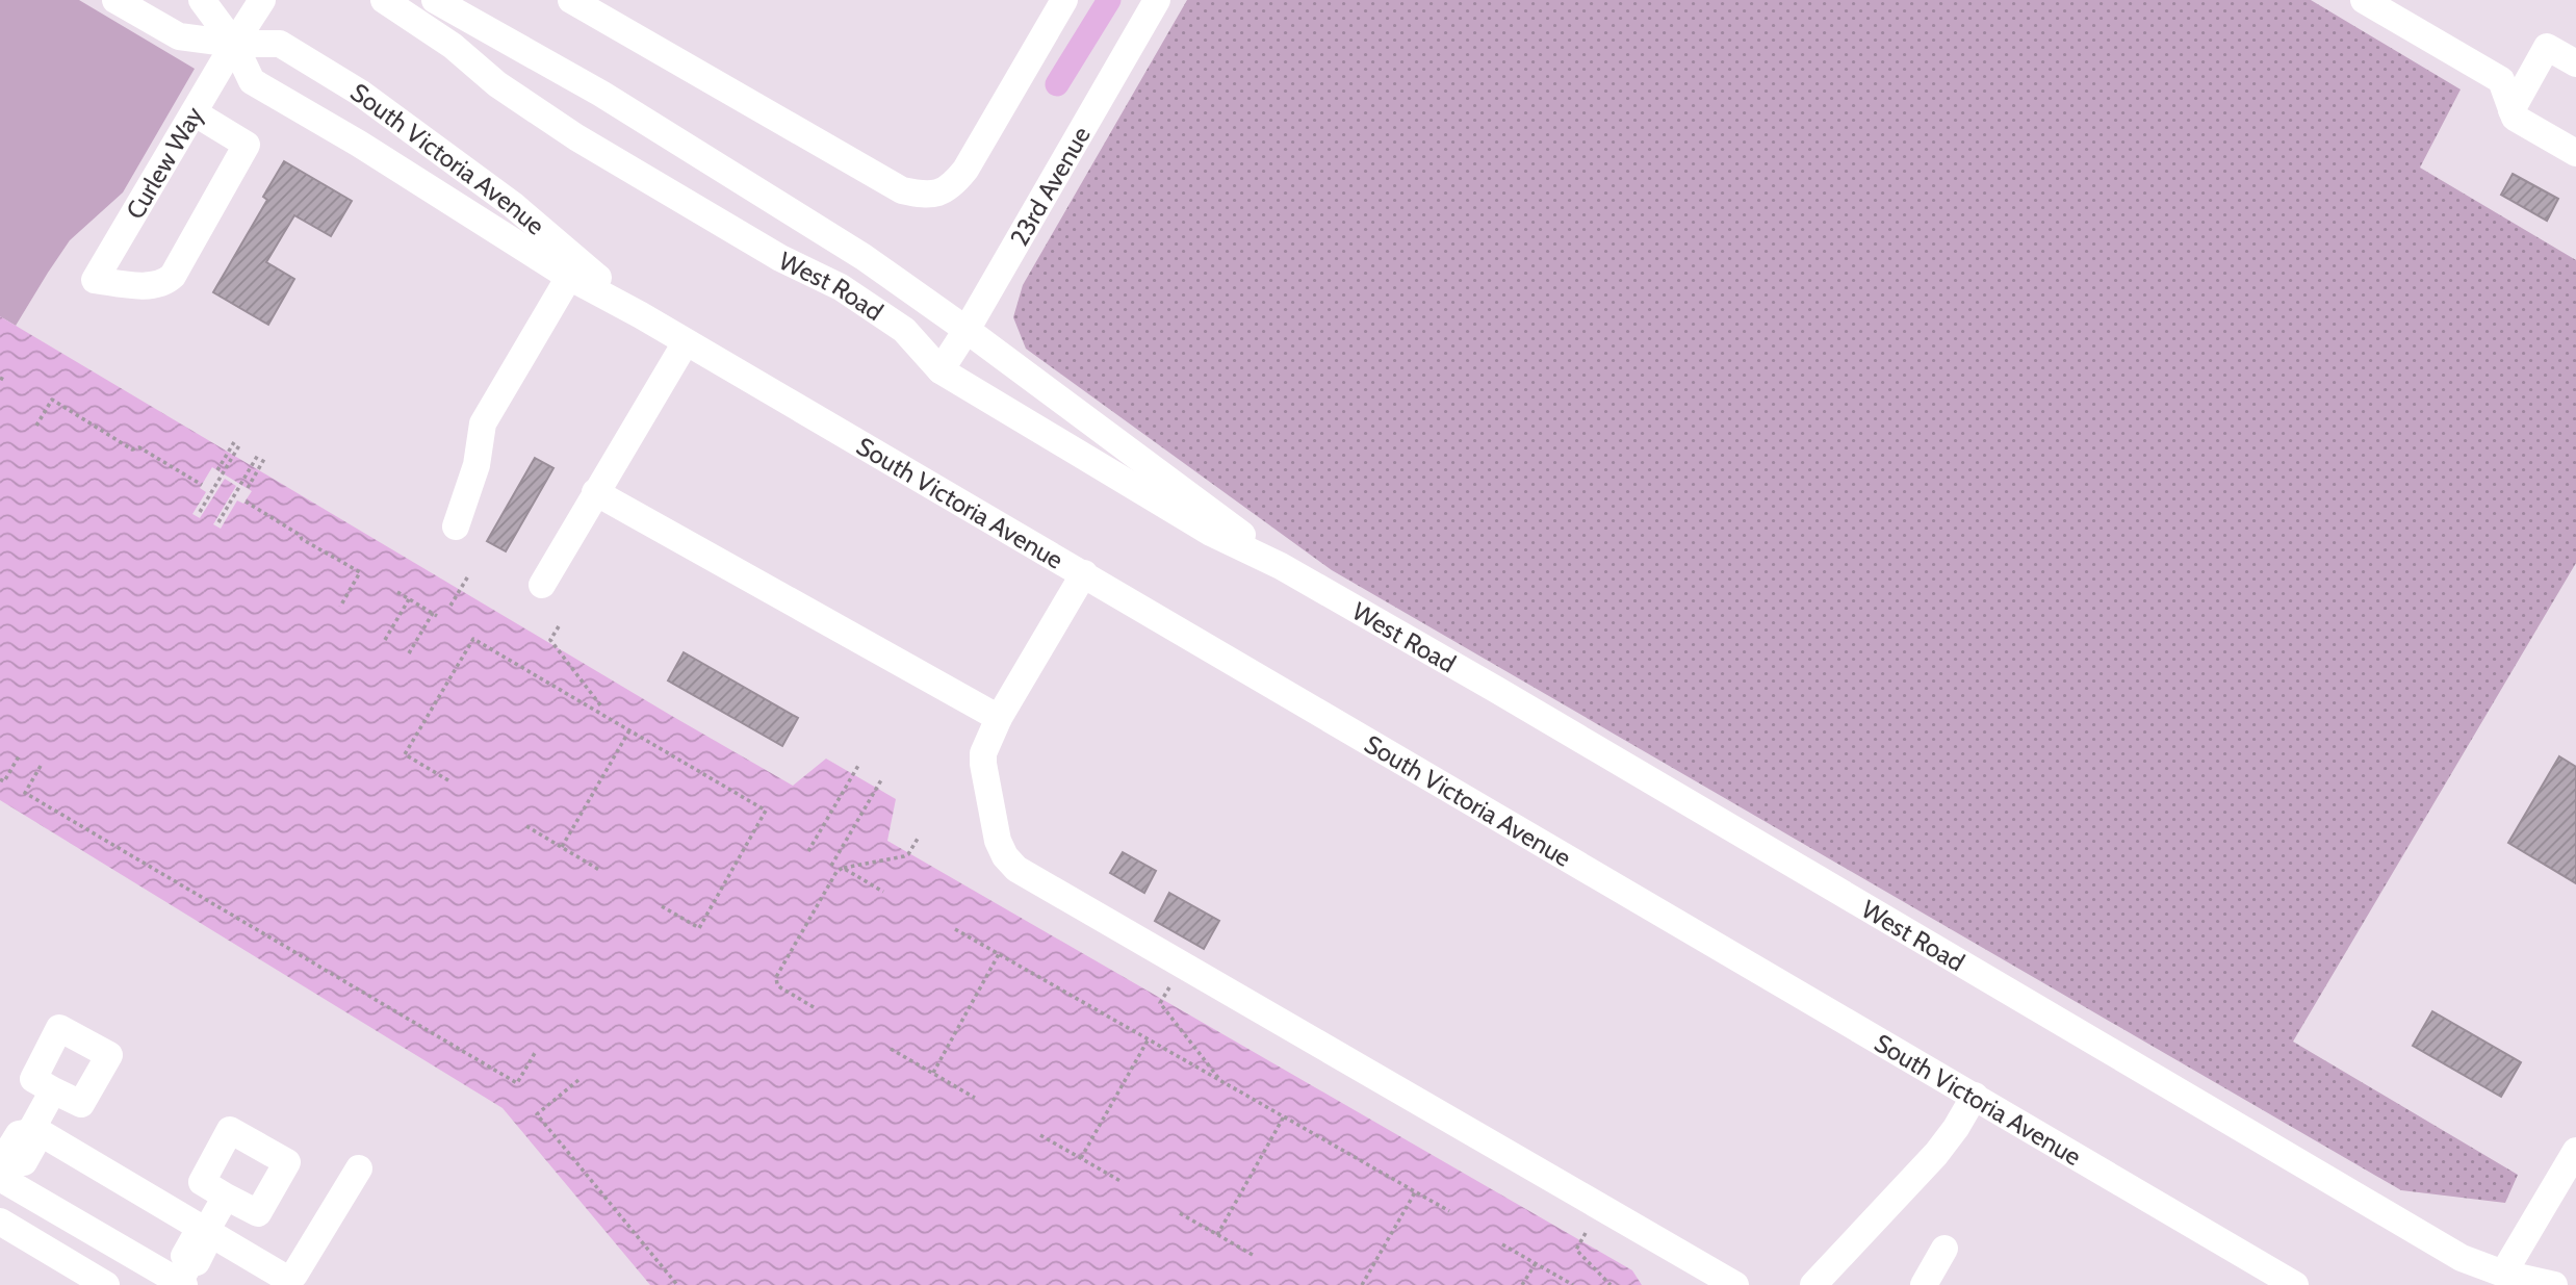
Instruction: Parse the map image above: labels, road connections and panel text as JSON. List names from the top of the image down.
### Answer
{
  "streets": {
    "street": [
      "South Victoria Avenue",
      "Curlew Way",
      "23rd Avenue",
      "West Road"
    ]
  },
  "crossings": [
    ["South Victoria Avenue", "Curlew Way"],
    ["23rd Avenue", "West Road"]
  ]
}
